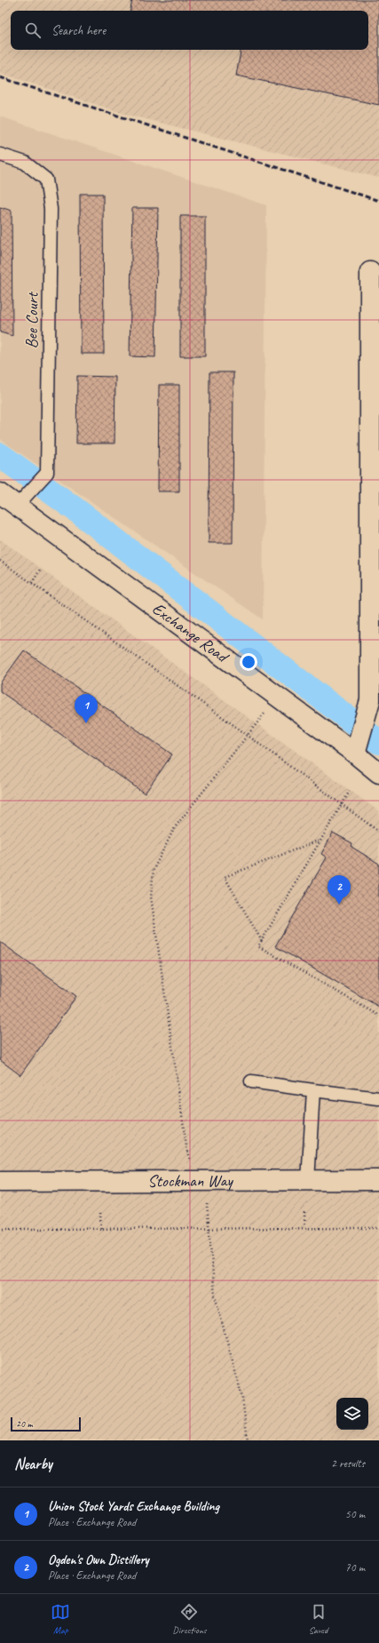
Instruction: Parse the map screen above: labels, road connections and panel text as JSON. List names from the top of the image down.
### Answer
{
  "streets": {
    "street": ["Exchange Road", "Stockman Way"],
    "lane": ["Bee Court"]
  },
  "crossings": [
    ["Bee Court", "Exchange Road"]
  ],
  "scale_bar": "20 m",
  "page": {
    "search": "Search here",
    "pins": ["1", "2"],
    "scale": "20 m",
    "heading": ["Nearby", "2 results"],
    "list": [
      {
        "mark": "1",
        "name": "Union Stock Yards Exchange Building",
        "note": "Place · Exchange Road",
        "value": "50 m"
      },
      {
        "mark": "2",
        "name": "Ogden's Own Distillery",
        "note": "Place · Exchange Road",
        "value": "70 m"
      }
    ],
    "nav": ["Map", "Directions", "Saved"]
  }
}
